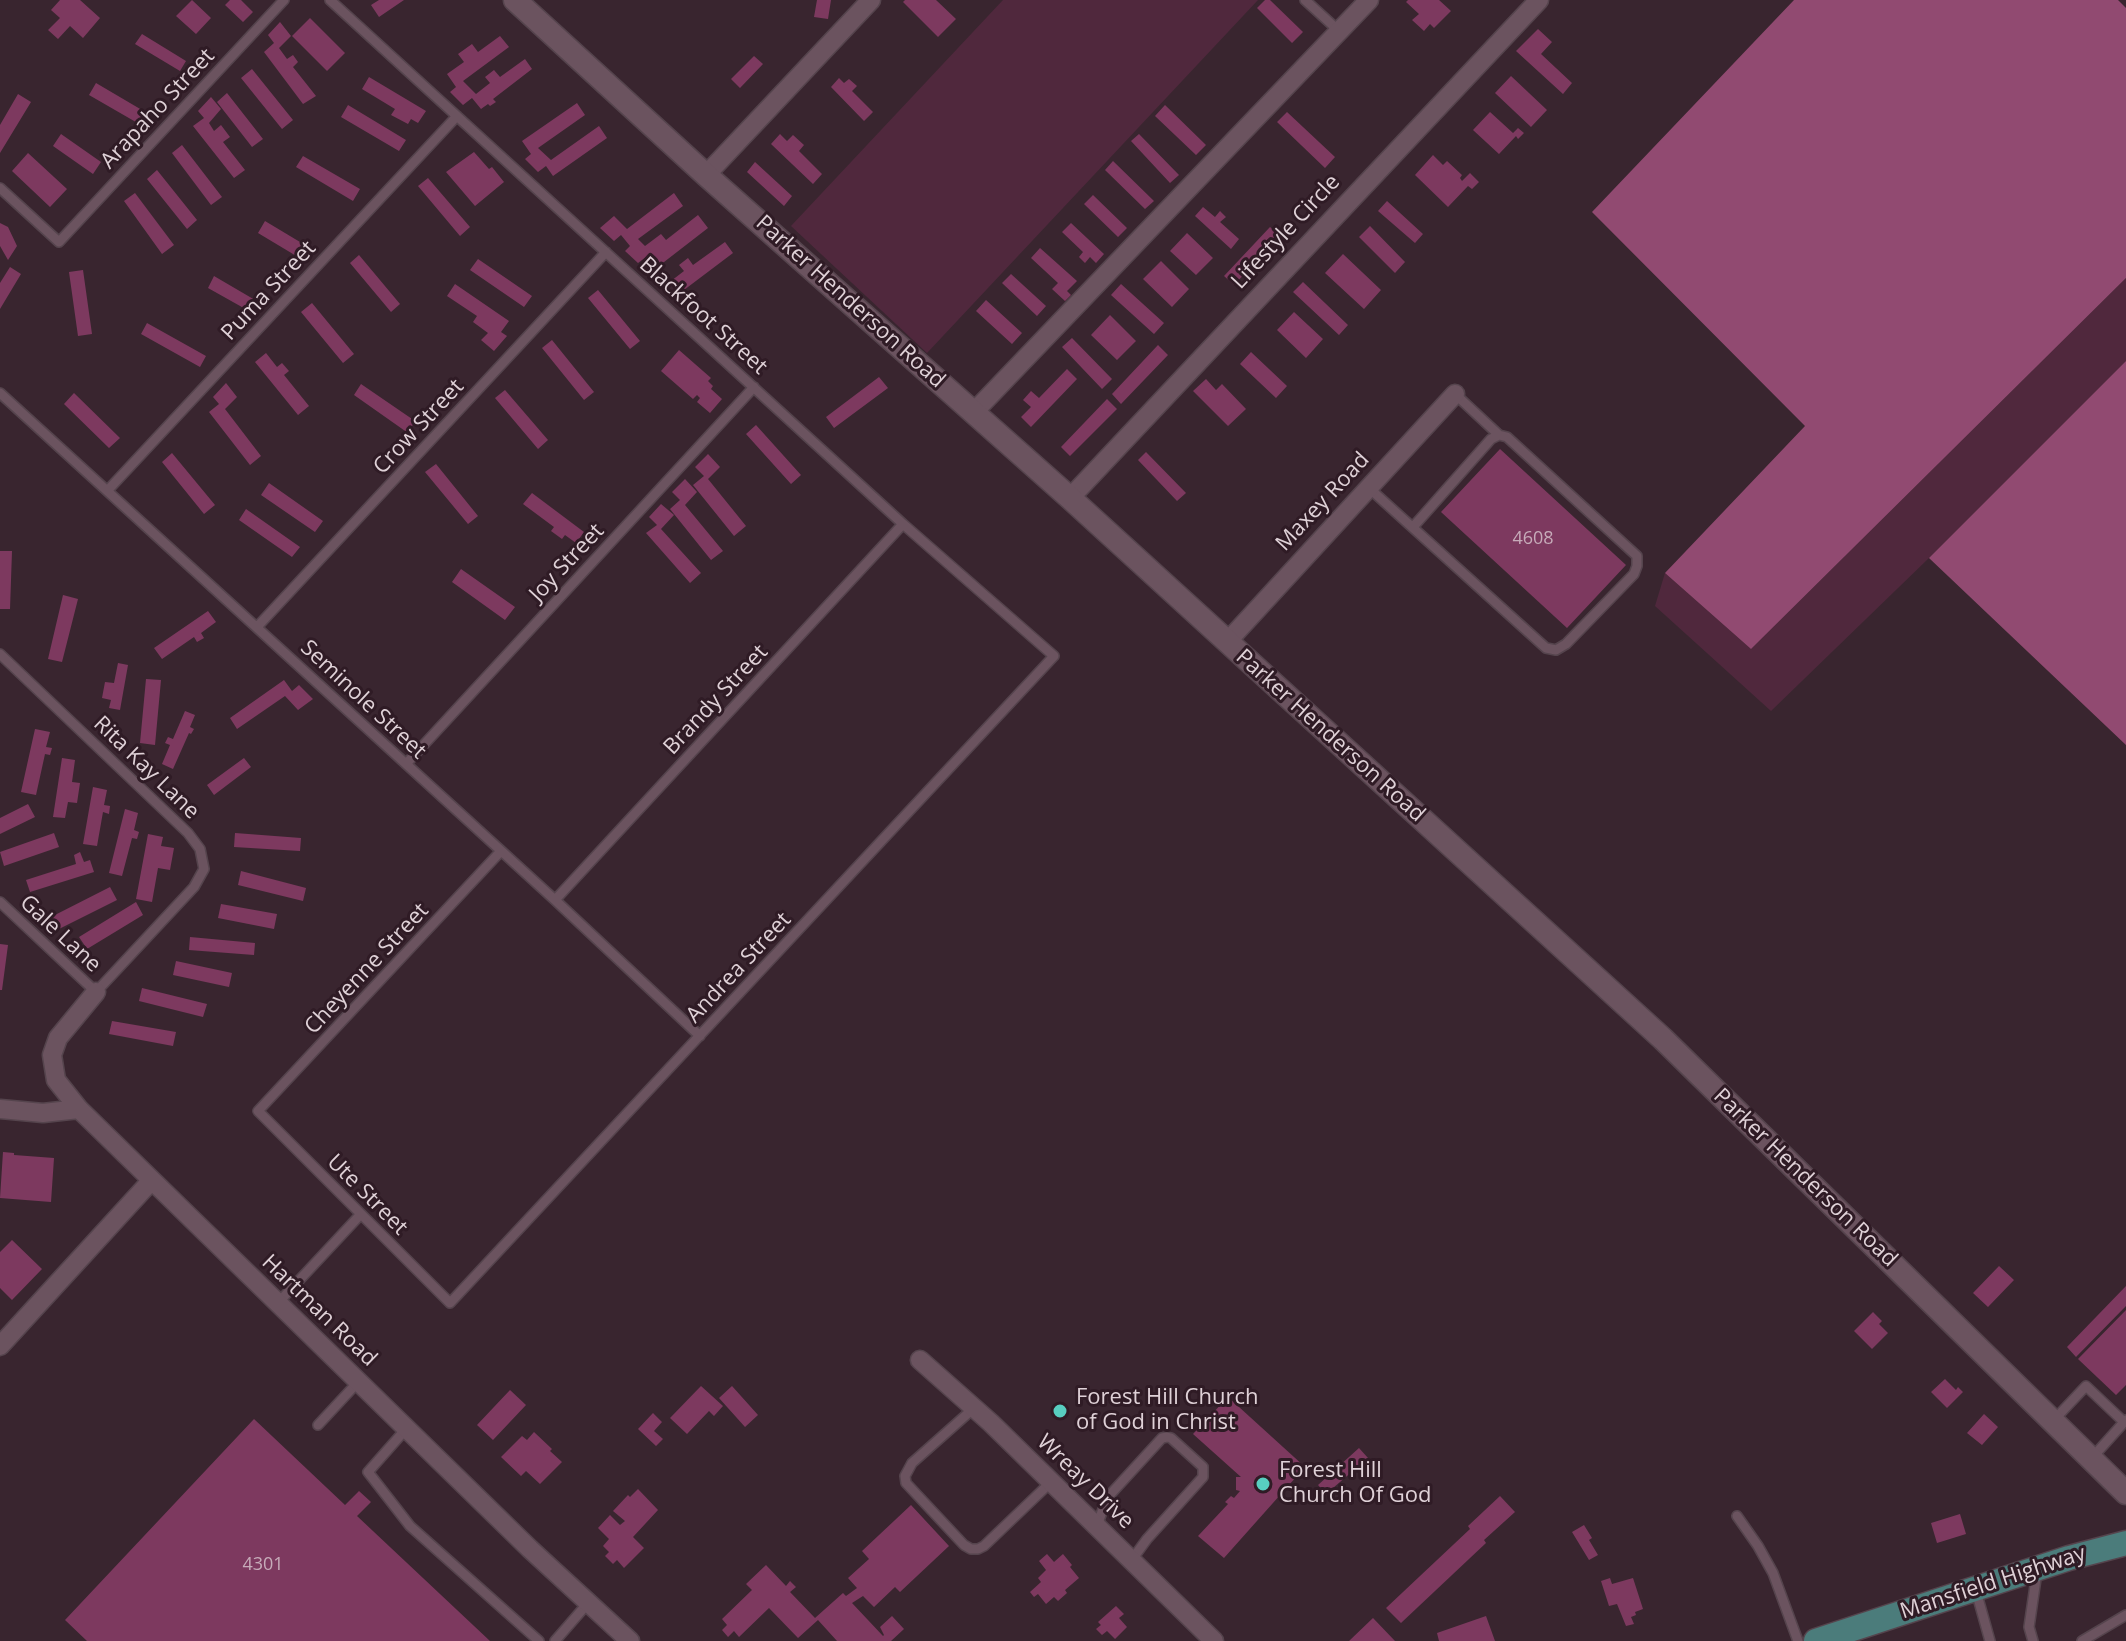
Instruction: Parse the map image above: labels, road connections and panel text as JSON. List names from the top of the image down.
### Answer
{
  "streets": {
    "main road": ["Mansfield Highway"],
    "street": [
      "Lifestyle Circle",
      "Parker Henderson Road",
      "Maxey Road",
      "Hartman Road",
      "Wreay Drive"
    ],
    "lane": [
      "Arapaho Street",
      "Puma Street",
      "Blackfoot Street",
      "Crow Street",
      "Joy Street",
      "Seminole Street",
      "Brandy Street",
      "Rita Kay Lane",
      "Gale Lane",
      "Andrea Street",
      "Cheyenne Street",
      "Ute Street"
    ]
  },
  "crossings": [
    ["Lifestyle Circle", "Parker Henderson Road"],
    ["Puma Street", "Blackfoot Street"],
    ["Puma Street", "Seminole Street"],
    ["Parker Henderson Road", "Maxey Road"],
    ["Blackfoot Street", "Crow Street"],
    ["Blackfoot Street", "Joy Street"],
    ["Blackfoot Street", "Brandy Street"],
    ["Blackfoot Street", "Andrea Street"],
    ["Crow Street", "Seminole Street"],
    ["Joy Street", "Seminole Street"],
    ["Seminole Street", "Brandy Street"],
    ["Seminole Street", "Andrea Street"],
    ["Seminole Street", "Cheyenne Street"],
    ["Rita Kay Lane", "Gale Lane"],
    ["Rita Kay Lane", "Hartman Road"],
    ["Gale Lane", "Hartman Road"],
    ["Andrea Street", "Ute Street"],
    ["Cheyenne Street", "Ute Street"]
  ],
  "places": ["Forest Hill Church of God in Christ", "Forest Hill Church Of God"],
  "house_numbers": ["4608", "4301"]
}
